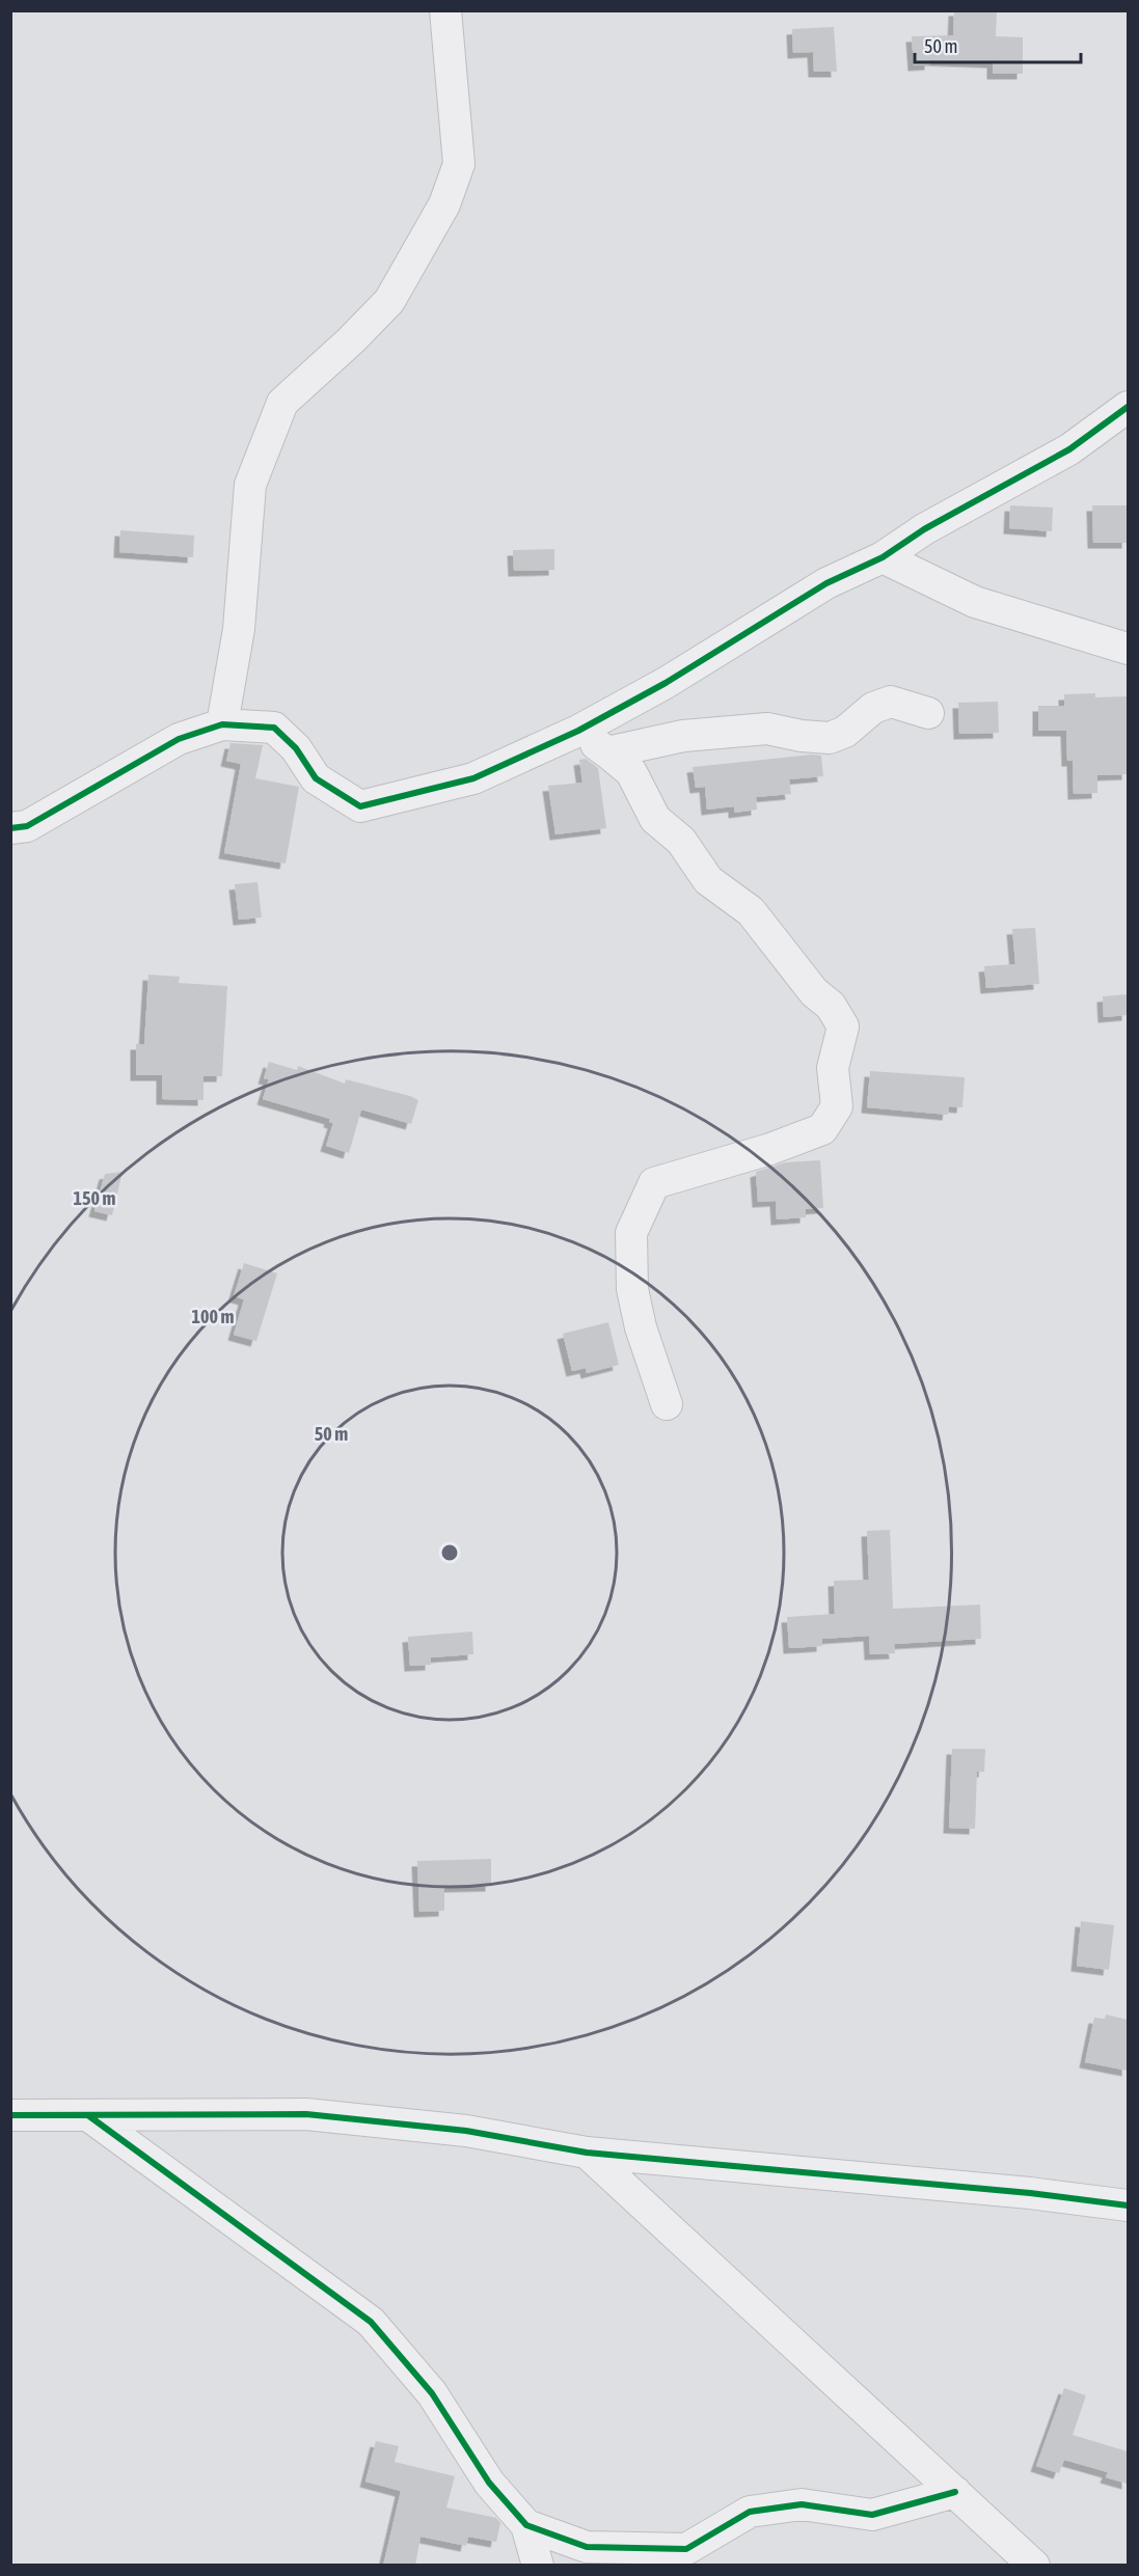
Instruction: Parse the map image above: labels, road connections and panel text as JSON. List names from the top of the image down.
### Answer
{
  "scale_bar": "50 m",
  "rings": ["150 m", "100 m", "50 m"]
}
